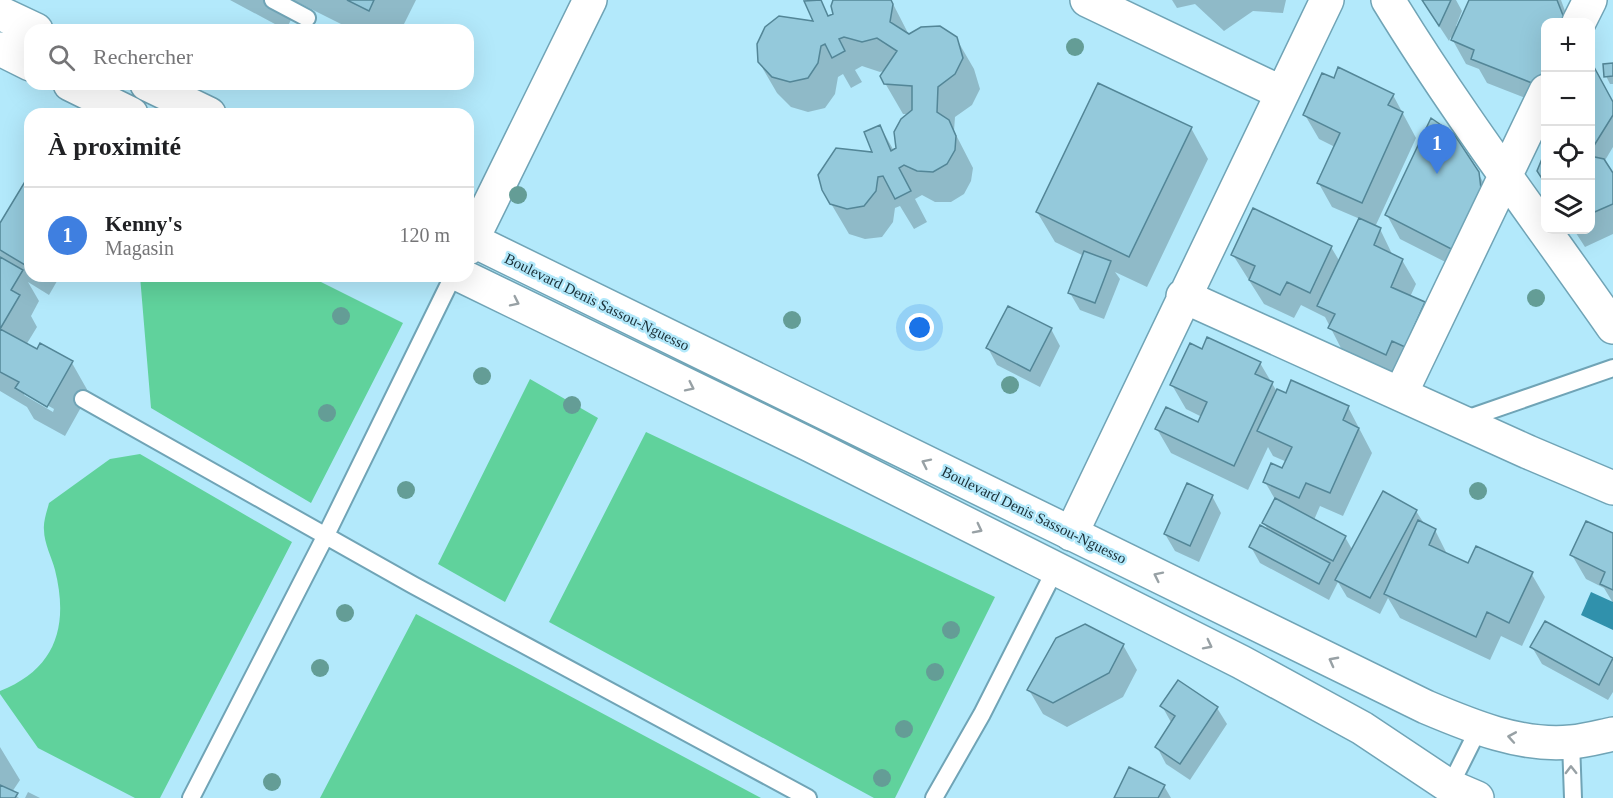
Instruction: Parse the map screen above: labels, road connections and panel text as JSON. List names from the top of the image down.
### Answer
{
  "streets": {
    "main road": ["Boulevard Denis Sassou-Nguesso"]
  },
  "page": {
    "map_buttons": ["+", "−"],
    "search": "Rechercher",
    "heading": "À proximité",
    "pins": "1",
    "list": [
      {
        "mark": "1",
        "name": "Kenny's",
        "note": "Magasin",
        "value": "120 m"
      }
    ]
  }
}
